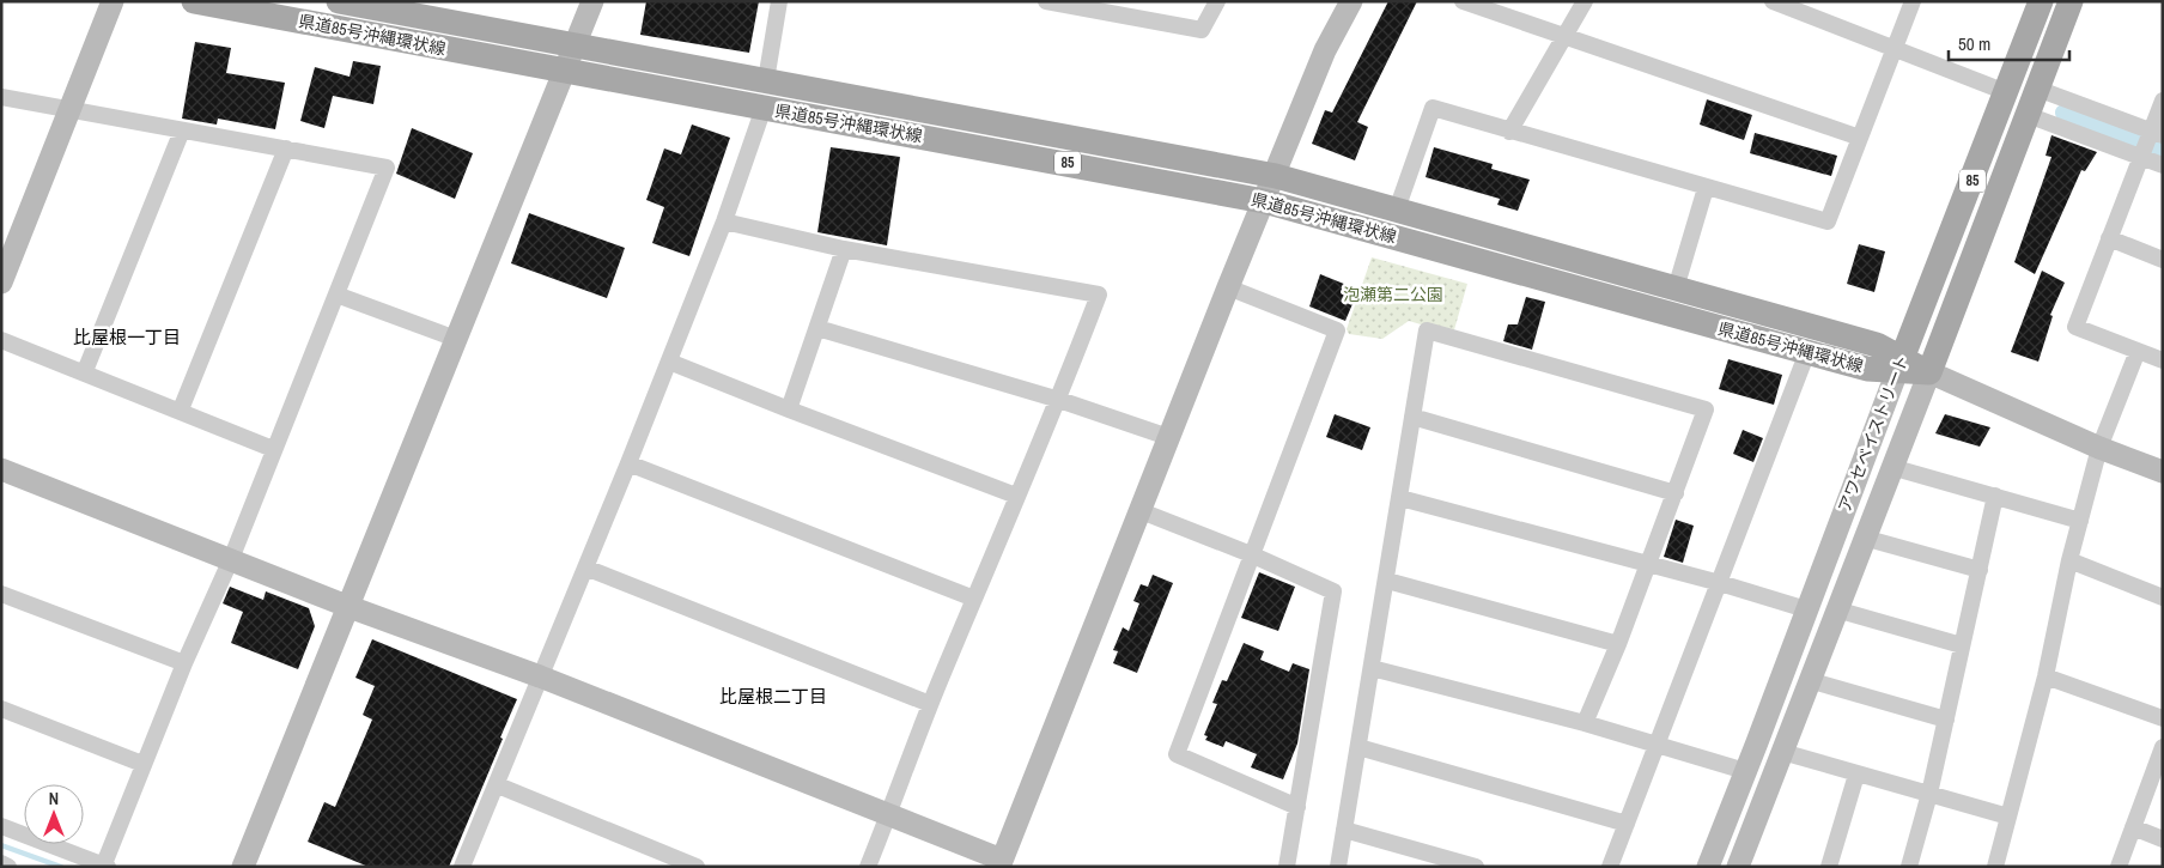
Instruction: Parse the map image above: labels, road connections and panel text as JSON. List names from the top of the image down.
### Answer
{
  "streets": {
    "main road": ["県道85号沖縄環状線", "85", "アワセベイストリート"]
  },
  "crossings": [
    ["県道85号沖縄環状線", "アワセベイストリート"]
  ],
  "districts": ["比屋根一丁目", "比屋根二丁目"],
  "parks": ["泡瀬第二公園"],
  "scale_bar": "50 m",
  "north": "top"
}
